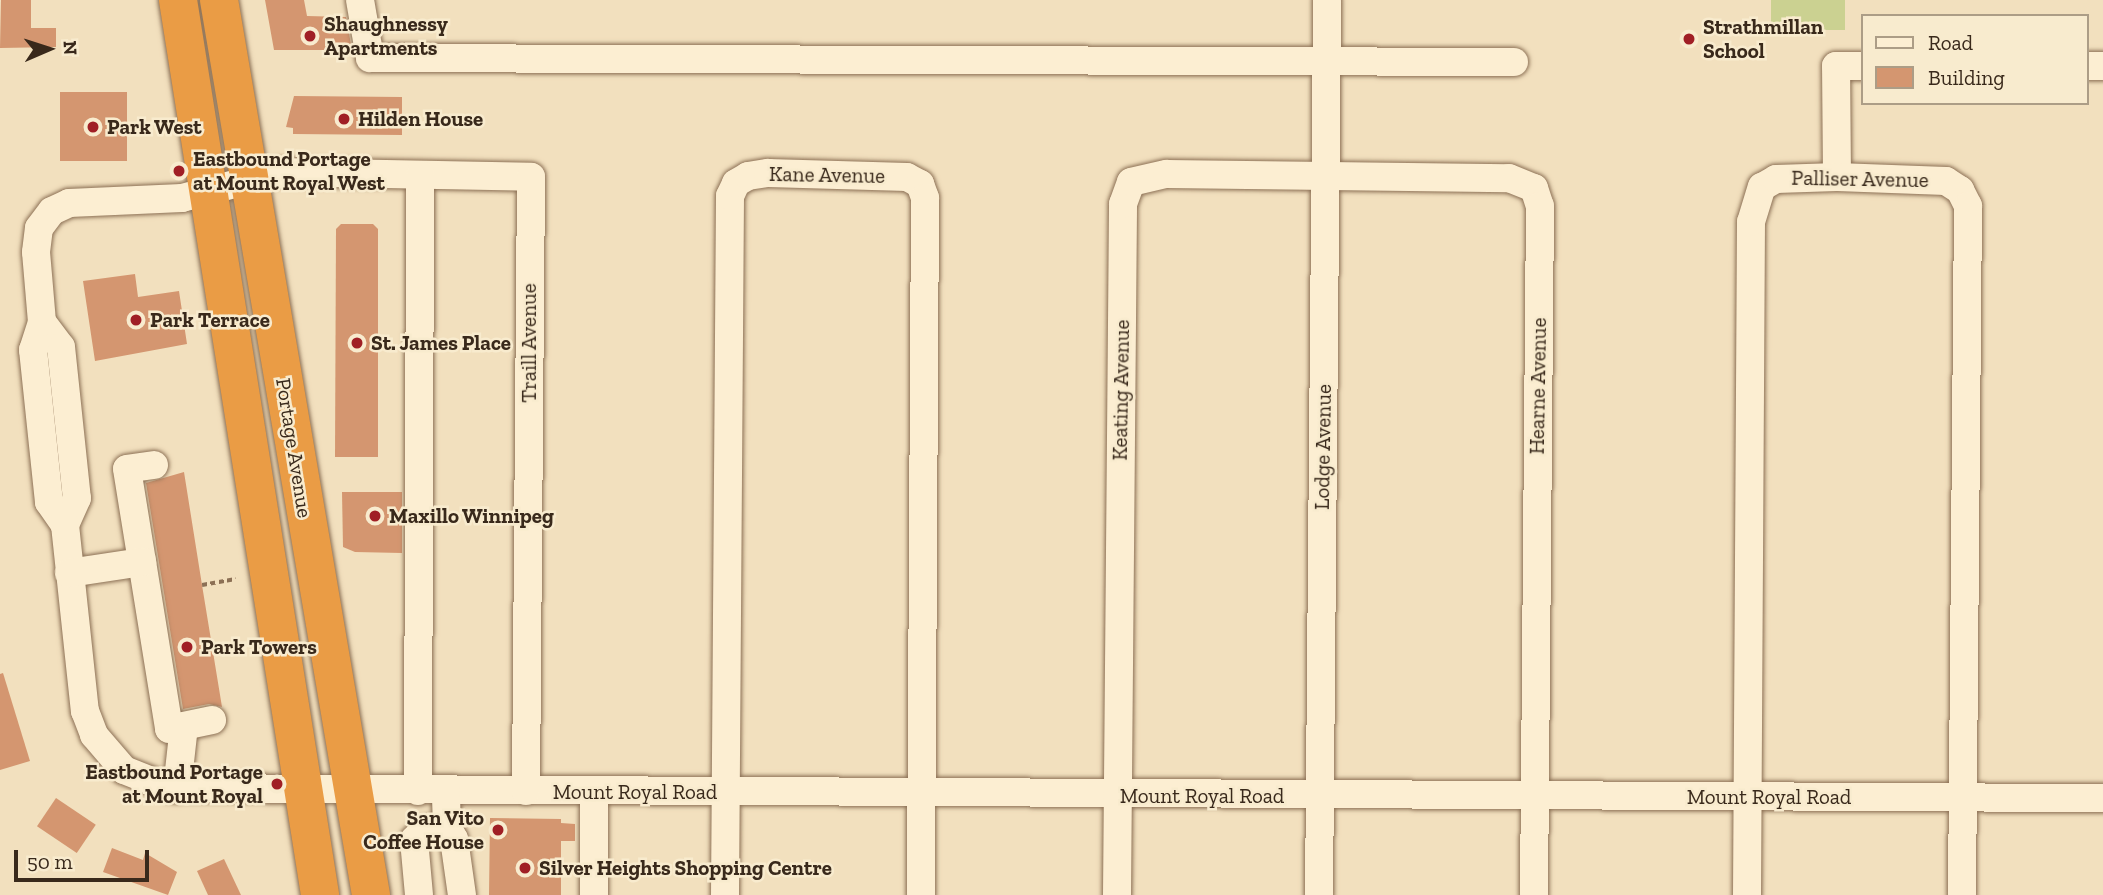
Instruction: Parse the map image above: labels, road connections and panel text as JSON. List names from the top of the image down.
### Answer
{
  "streets": {
    "highway": ["Portage Avenue"],
    "street": [
      "Kane Avenue",
      "Palliser Avenue",
      "Traill Avenue",
      "Hearne Avenue",
      "Keating Avenue",
      "Lodge Avenue",
      "Mount Royal Road"
    ]
  },
  "crossings": [
    ["Kane Avenue", "Mount Royal Road"],
    ["Palliser Avenue", "Mount Royal Road"],
    ["Traill Avenue", "Portage Avenue"],
    ["Traill Avenue", "Mount Royal Road"],
    ["Hearne Avenue", "Keating Avenue"],
    ["Hearne Avenue", "Lodge Avenue"],
    ["Hearne Avenue", "Mount Royal Road"],
    ["Keating Avenue", "Lodge Avenue"],
    ["Keating Avenue", "Mount Royal Road"],
    ["Lodge Avenue", "Mount Royal Road"],
    ["Portage Avenue", "Mount Royal Road"]
  ],
  "places": [
    "Shaughnessy Apartments",
    "Strathmillan School",
    "Hilden House",
    "Park West",
    "Eastbound Portage at Mount Royal West",
    "Park Terrace",
    "St. James Place",
    "Maxillo Winnipeg",
    "Park Towers",
    "Eastbound Portage at Mount Royal",
    "San Vito Coffee House",
    "Silver Heights Shopping Centre"
  ],
  "legend": ["Road", "Building"],
  "scale_bar": "50 m",
  "north": "right"
}
